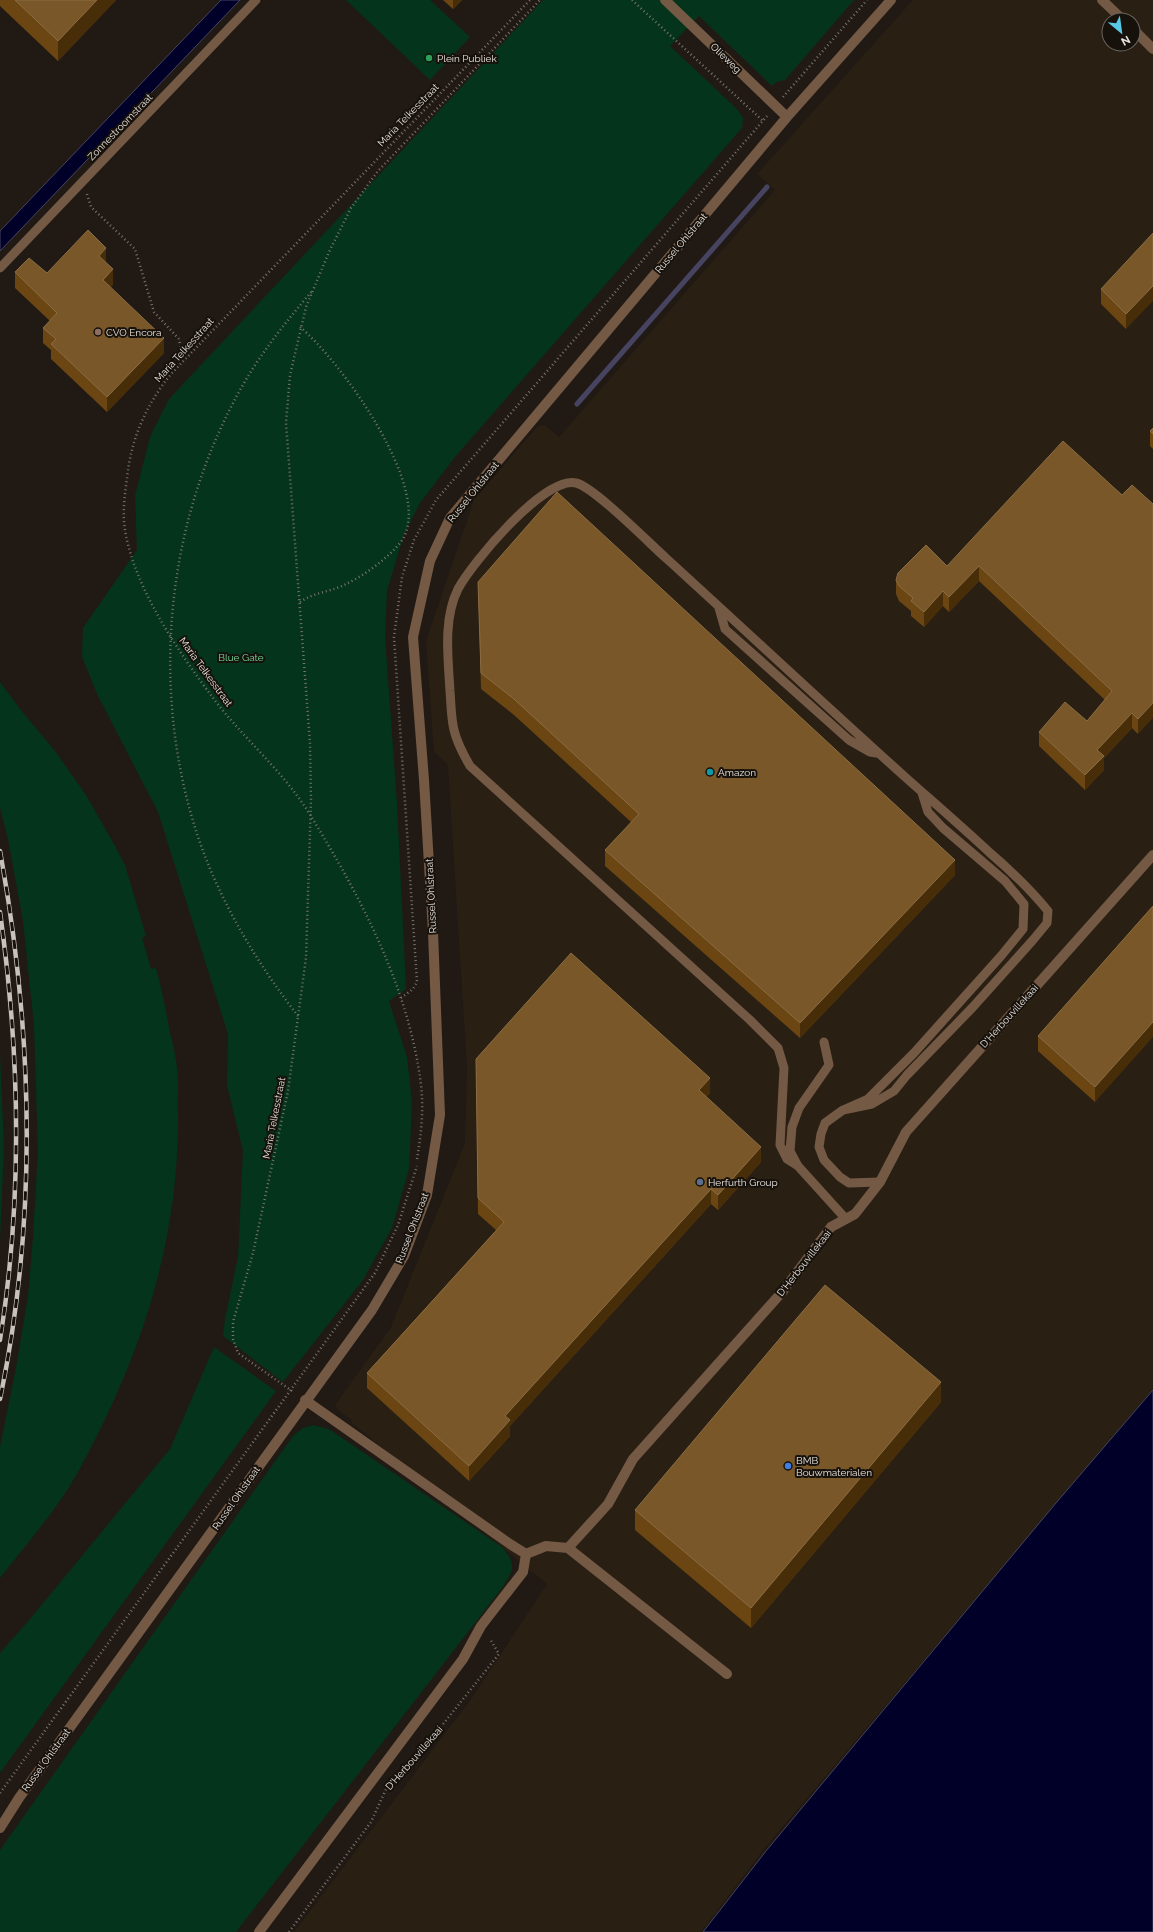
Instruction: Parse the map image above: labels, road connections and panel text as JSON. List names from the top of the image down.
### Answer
{
  "streets": {
    "street": ["Olieweg", "Russel Ohlstraat", "D'Herbouvillekaai"],
    "lane": ["Zonnestroomstraat"],
    "path": ["Maria Telkesstraat"]
  },
  "crossings": [
    ["Olieweg", "Russel Ohlstraat"]
  ],
  "parks": ["Blue Gate"],
  "places": [
    "Plein Publiek",
    "CVO Encora",
    "Amazon",
    "Herfurth Group",
    "BMB Bouwmaterialen"
  ],
  "north": "bottom right"
}
